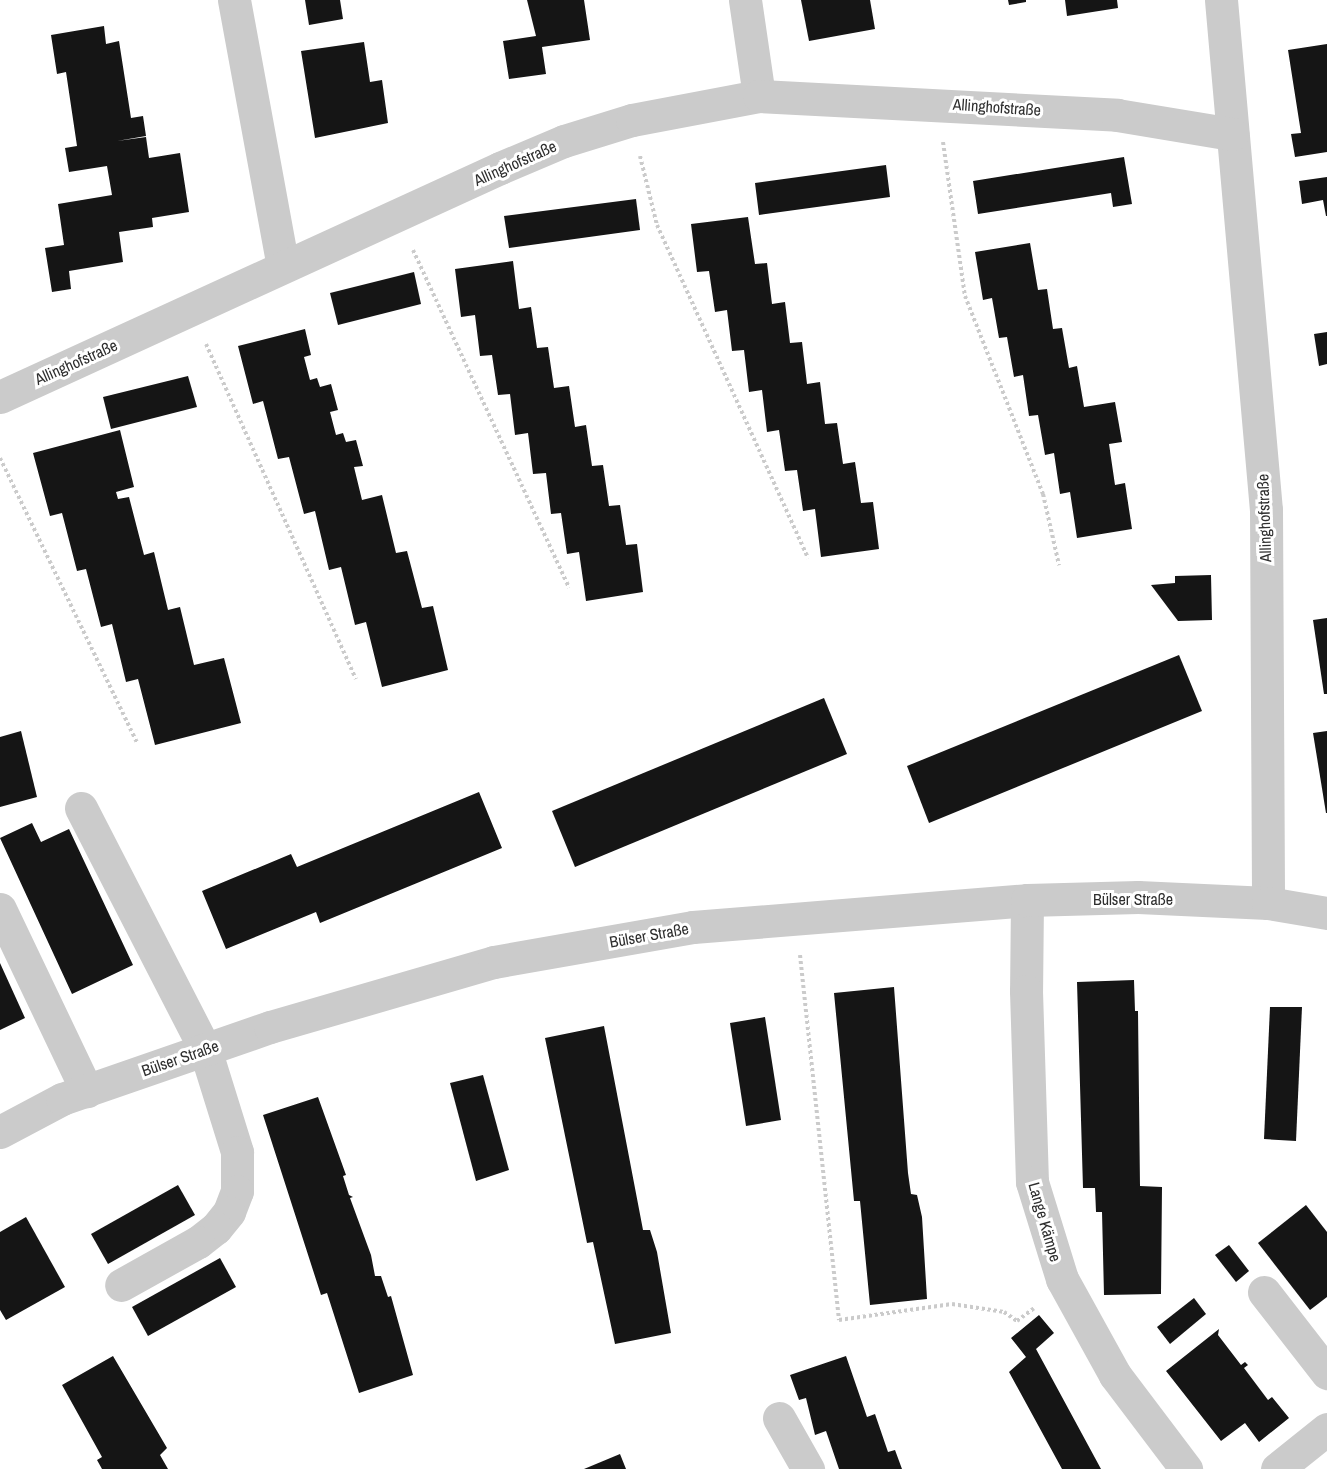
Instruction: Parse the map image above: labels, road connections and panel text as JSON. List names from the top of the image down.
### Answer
{
  "streets": {
    "street": ["Allinghofstraße", "Bülser Straße", "Lange Kämpe"]
  },
  "crossings": [
    ["Allinghofstraße", "Bülser Straße"],
    ["Bülser Straße", "Lange Kämpe"]
  ]
}
